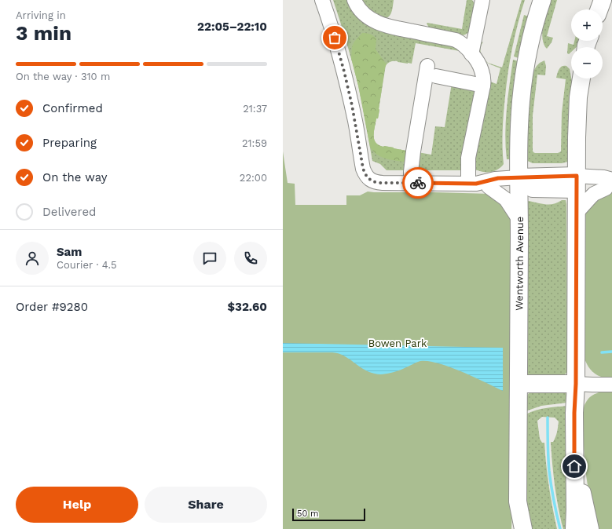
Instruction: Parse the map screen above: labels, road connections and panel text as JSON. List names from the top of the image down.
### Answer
{
  "streets": {
    "main road": ["Wentworth Avenue"]
  },
  "parks": ["Bowen Park"],
  "scale_bar": "50 m",
  "page": {
    "heading": ["3 min", "Arriving in", "22:05–22:10"],
    "panel": [
      "Sam",
      "Courier · 4.5",
      "Order #9280",
      "$32.60"
    ],
    "map_buttons": ["+", "−"],
    "bar": "On the way · 310 m",
    "list": [
      ["Confirmed", "21:37"],
      ["Preparing", "21:59"],
      ["On the way", "22:00"],
      "Delivered"
    ],
    "buttons": ["Help", "Share"],
    "scale": "50 m"
  }
}
